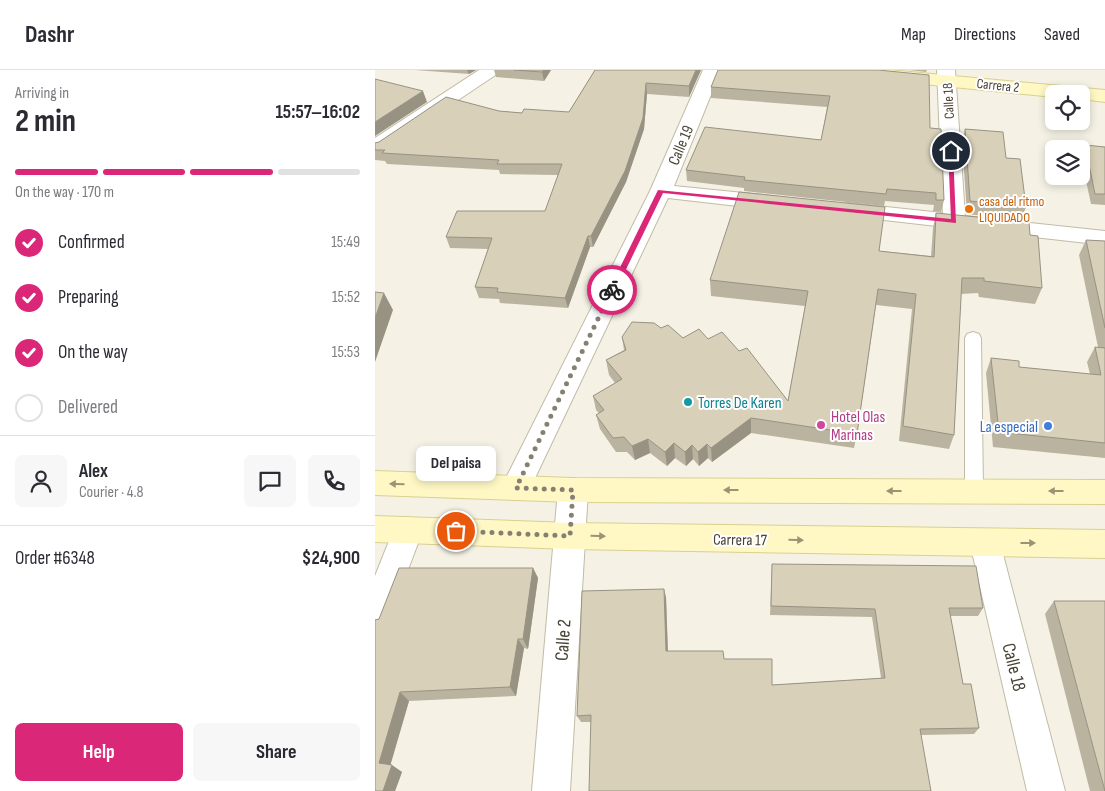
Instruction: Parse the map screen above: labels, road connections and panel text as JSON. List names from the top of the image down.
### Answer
{
  "streets": {
    "main road": ["Carrera 2", "Carrera 17"],
    "street": ["Calle 18", "Calle 19", "Calle 2"]
  },
  "crossings": [
    ["Carrera 2", "Calle 18"],
    ["Calle 18", "Carrera 17"],
    ["Carrera 17", "Calle 2"]
  ],
  "places": [
    "casa del ritmo LIQUIDADO",
    "Torres De Karen",
    "Hotel Olas Marinas",
    "La especial",
    "Del paisa"
  ],
  "page": {
    "header": "Dashr",
    "nav": ["Map", "Directions", "Saved"],
    "heading": ["2 min", "Arriving in", "15:57–16:02"],
    "panel": [
      "Alex",
      "Courier · 4.8",
      "Order #6348",
      "$24,900"
    ],
    "bar": "On the way · 170 m",
    "list": [
      ["Confirmed", "15:49"],
      ["Preparing", "15:52"],
      ["On the way", "15:53"],
      "Delivered"
    ],
    "bubble": "Del paisa",
    "buttons": ["Help", "Share"]
  }
}
